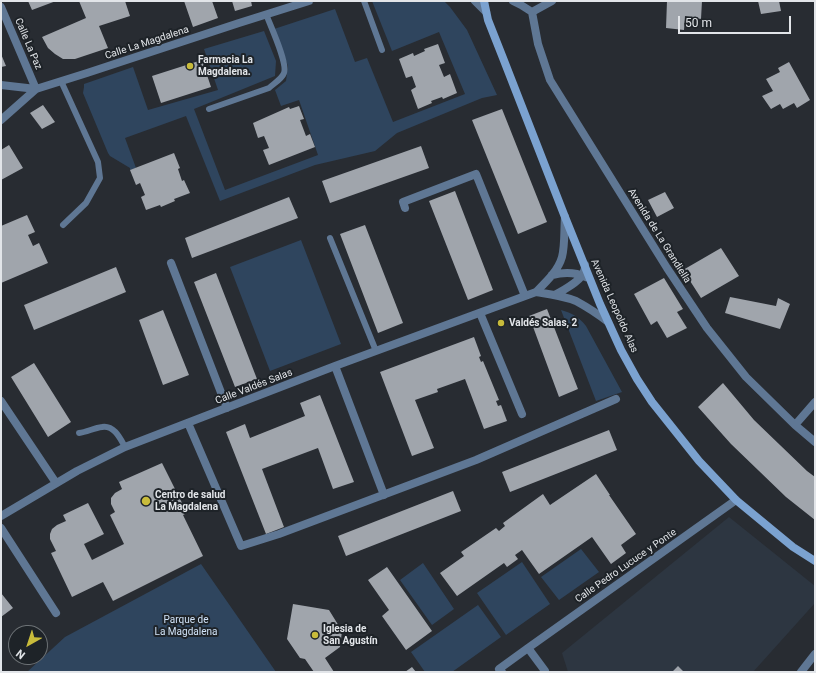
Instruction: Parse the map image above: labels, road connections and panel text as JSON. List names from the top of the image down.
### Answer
{
  "streets": {
    "main road": ["Avenida Leopoldo Alas"],
    "street": [
      "Calle La Magdalena",
      "Calle La Paz",
      "Avenida de La Grandiella",
      "Calle Valdés Salas",
      "Calle Pedro Lucuce y Ponte"
    ]
  },
  "crossings": [
    ["Calle La Magdalena", "Calle La Paz"],
    ["Avenida Leopoldo Alas", "Calle Valdés Salas"],
    ["Avenida Leopoldo Alas", "Calle Pedro Lucuce y Ponte"]
  ],
  "parks": ["Parque de La Magdalena"],
  "places": [
    "Farmacia La Magdalena.",
    "Valdés Salas, 2",
    "Centro de salud La Magdalena",
    "Iglesia de San Agustín"
  ],
  "scale_bar": "50 m",
  "north": "bottom left"
}
